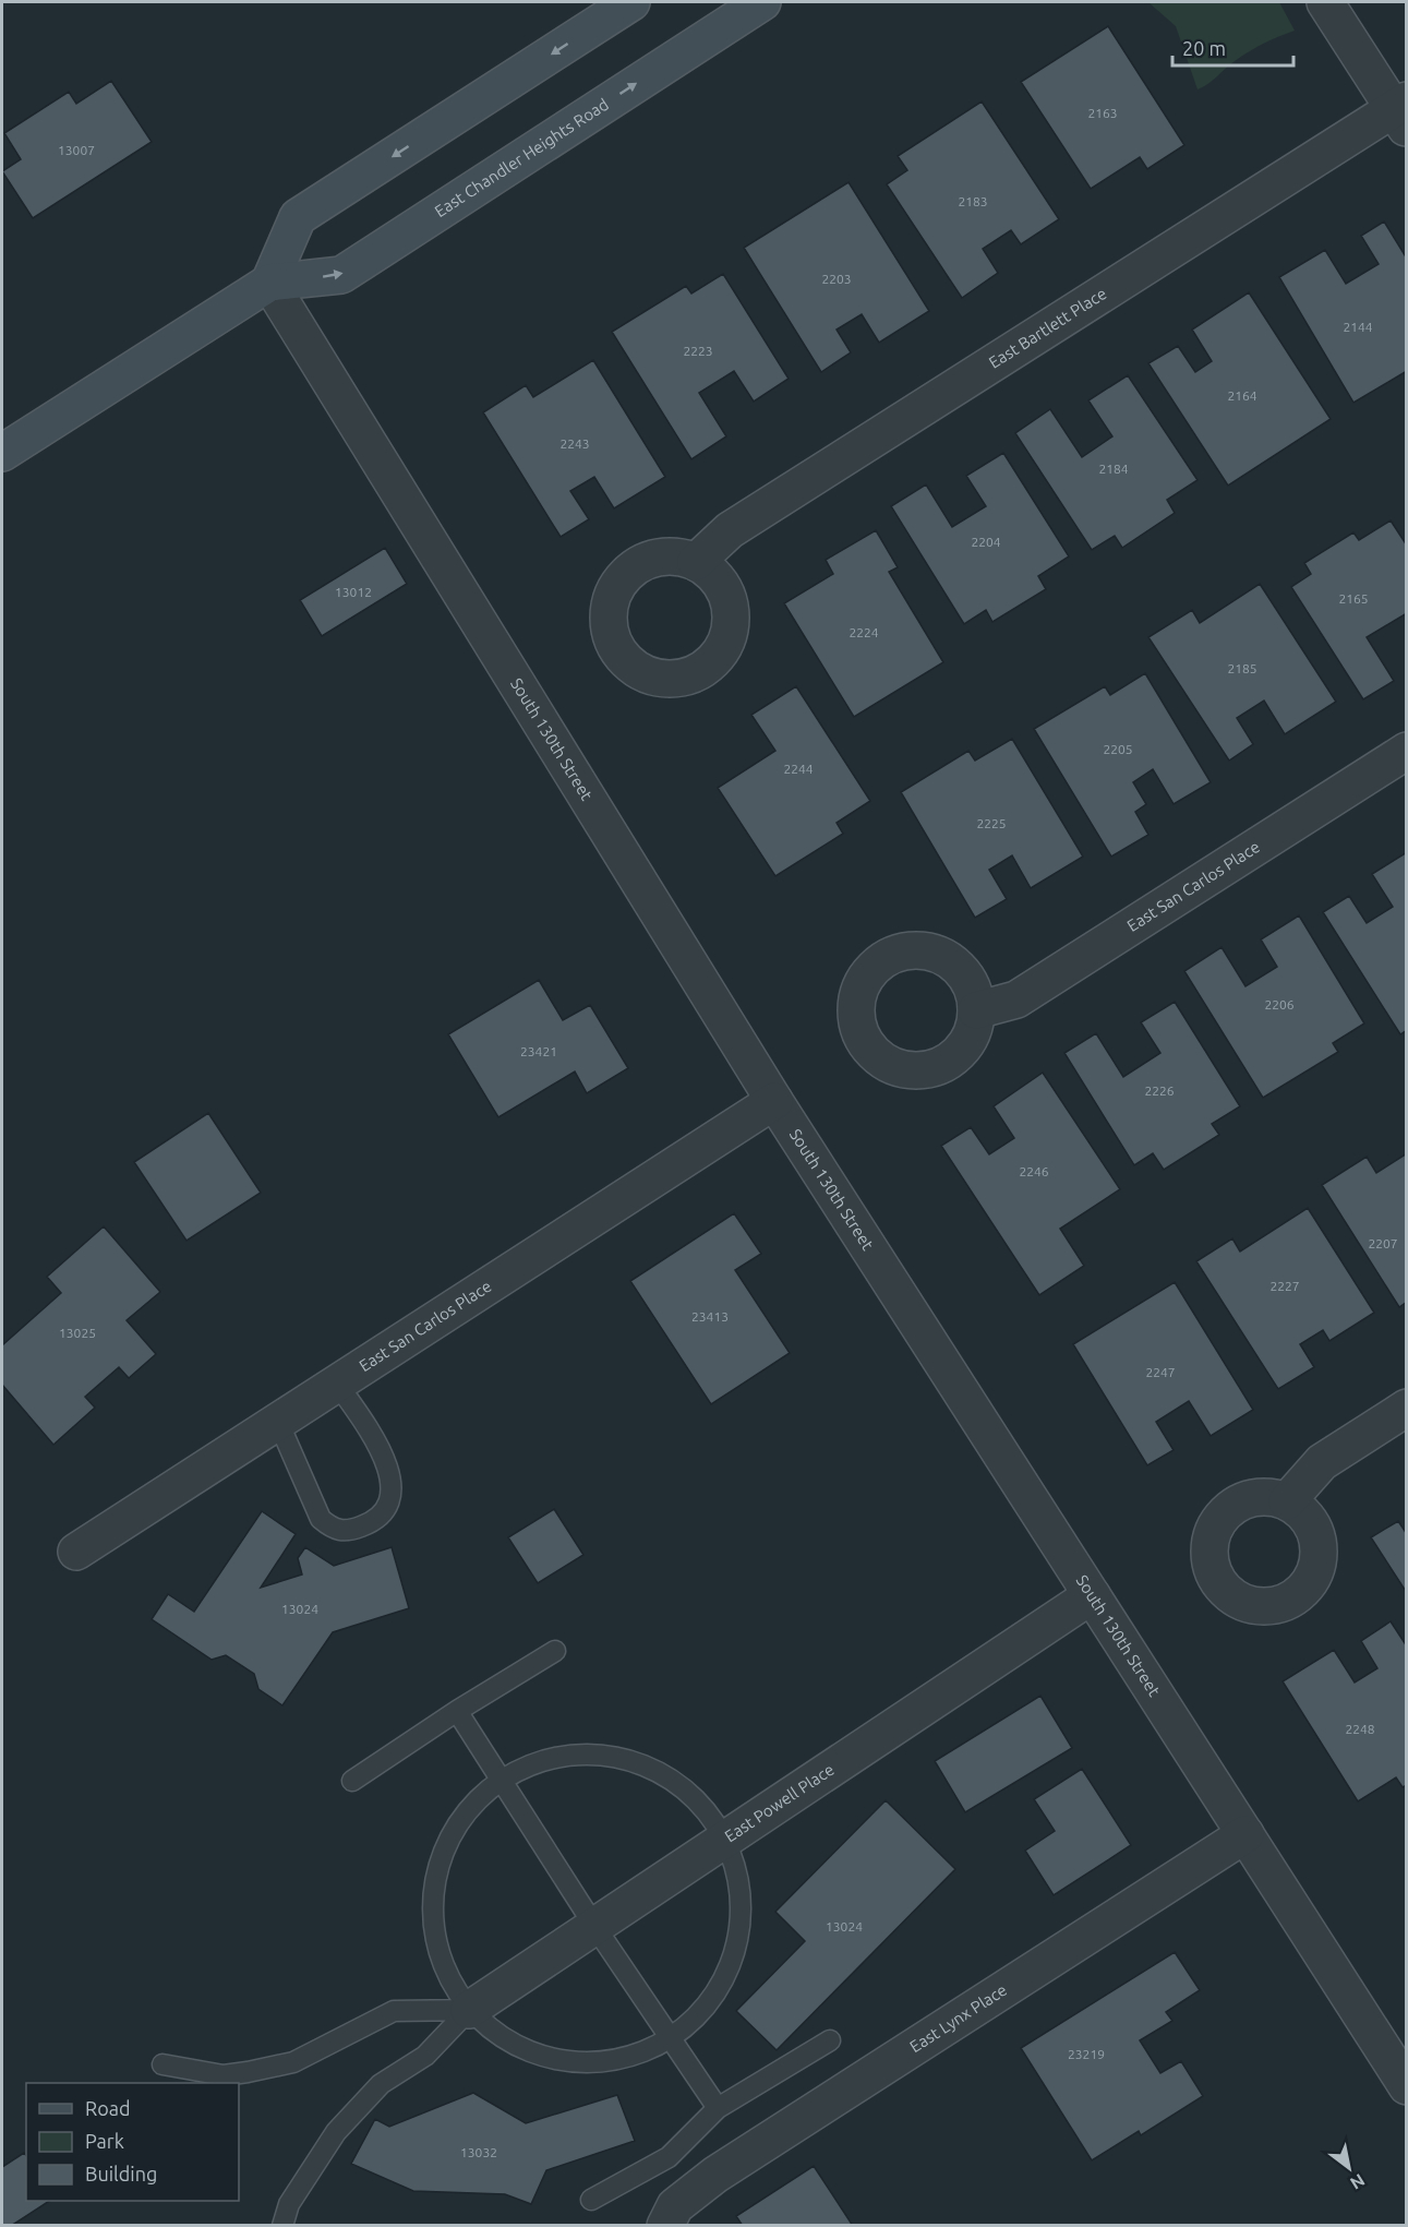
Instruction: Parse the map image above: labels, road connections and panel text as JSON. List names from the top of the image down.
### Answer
{
  "streets": {
    "main road": ["East Chandler Heights Road"],
    "street": [
      "East Bartlett Place",
      "South 130th Street",
      "East San Carlos Place",
      "East Powell Place",
      "East Lynx Place"
    ]
  },
  "crossings": [
    ["East Chandler Heights Road", "South 130th Street"],
    ["South 130th Street", "East San Carlos Place"],
    ["South 130th Street", "East Powell Place"],
    ["South 130th Street", "East Lynx Place"]
  ],
  "house_numbers": [
    "2163",
    "13007",
    "2183",
    "2203",
    "2144",
    "2223",
    "2164",
    "2243",
    "2184",
    "2204",
    "13012",
    "2165",
    "2224",
    "2185",
    "2205",
    "2244",
    "2225",
    "2206",
    "23421",
    "2226",
    "2246",
    "2207",
    "2227",
    "23413",
    "13025",
    "2247",
    "13024",
    "2248",
    "13024",
    "23219",
    "13032"
  ],
  "legend": ["Road", "Park", "Building"],
  "scale_bar": "20 m",
  "north": "bottom right"
}
